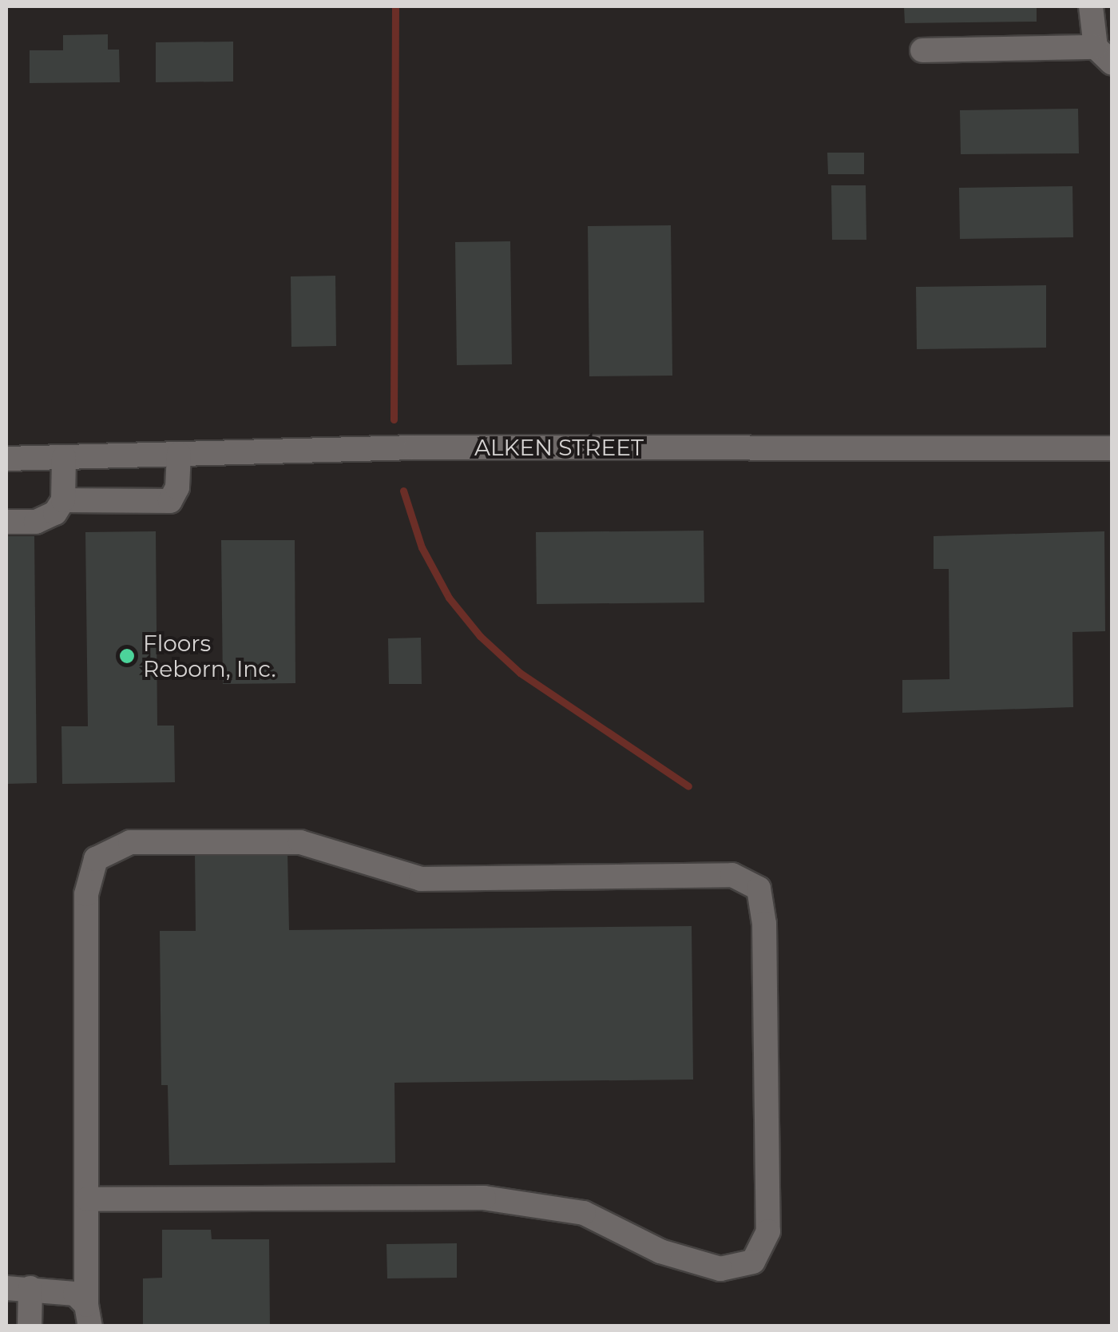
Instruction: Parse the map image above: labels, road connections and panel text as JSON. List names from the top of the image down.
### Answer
{
  "streets": {
    "street": ["ALKEN STREET"]
  },
  "places": ["Floors Reborn, Inc."]
}
